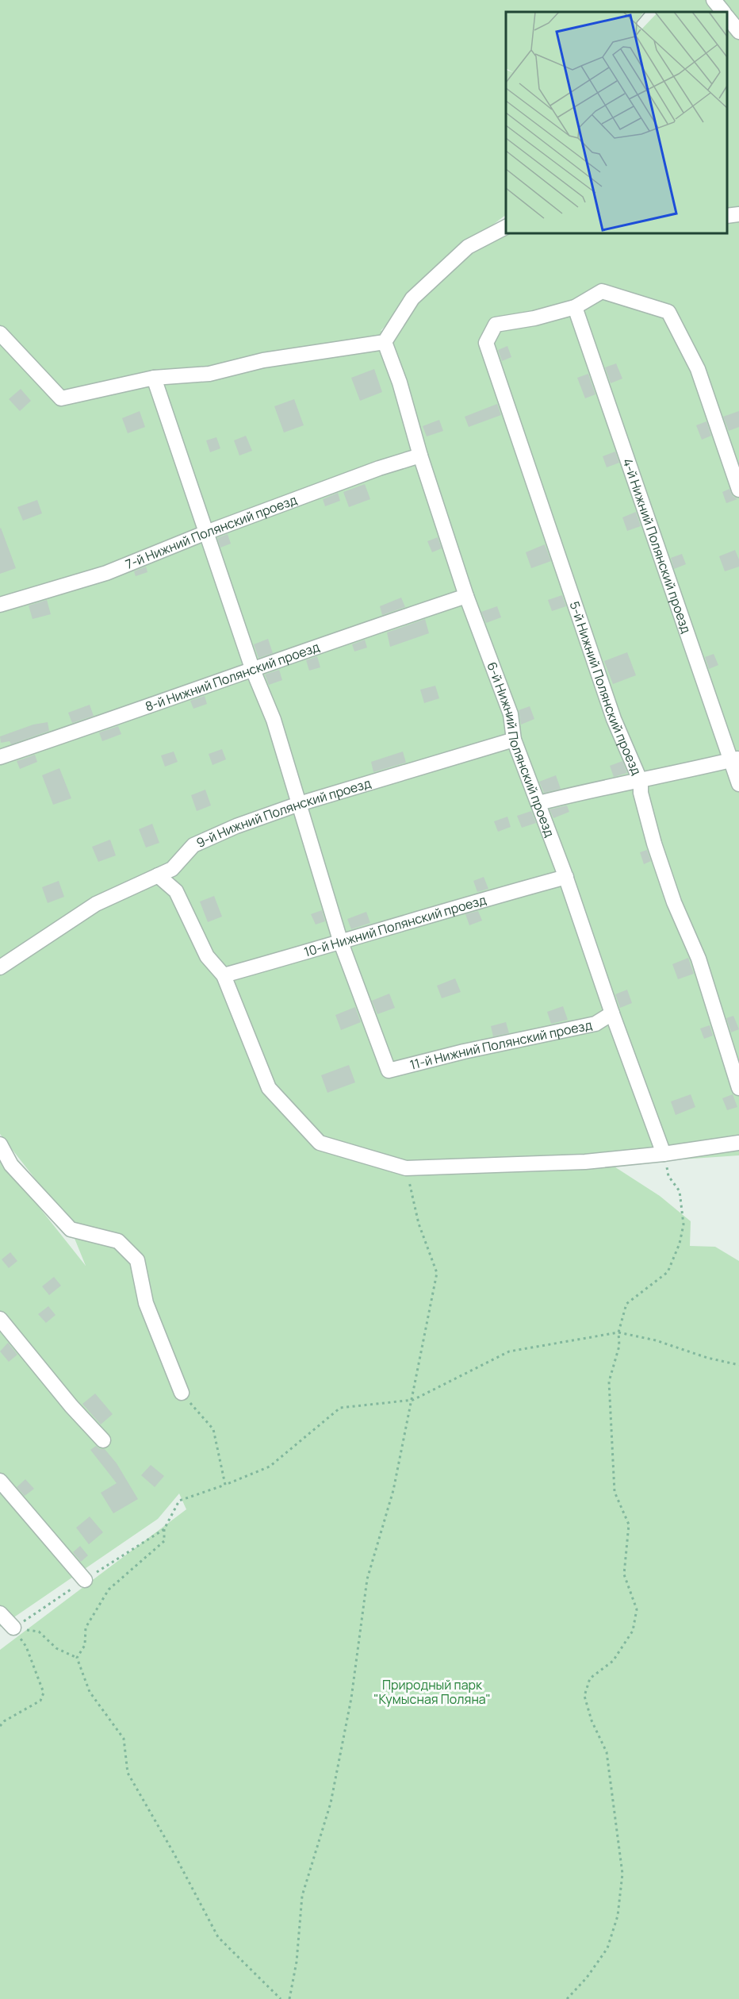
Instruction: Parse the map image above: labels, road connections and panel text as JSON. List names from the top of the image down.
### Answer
{
  "streets": {
    "street": [
      "7-й Нижний Полянский проезд",
      "4-й Нижний Полянский проезд",
      "8-й Нижний Полянский проезд",
      "5-й Нижний Полянский проезд",
      "6-й Нижний Полянский проезд",
      "9-й Нижний Полянский проезд",
      "10-й Нижний Полянский проезд",
      "11-й Нижний Полянский проезд"
    ]
  },
  "crossings": [
    ["7-й Нижний Полянский проезд", "6-й Нижний Полянский проезд"],
    ["4-й Нижний Полянский проезд", "5-й Нижний Полянский проезд"],
    ["8-й Нижний Полянский проезд", "6-й Нижний Полянский проезд"],
    ["6-й Нижний Полянский проезд", "9-й Нижний Полянский проезд"],
    ["6-й Нижний Полянский проезд", "10-й Нижний Полянский проезд"],
    ["6-й Нижний Полянский проезд", "11-й Нижний Полянский проезд"],
    ["10-й Нижний Полянский проезд", "11-й Нижний Полянский проезд"]
  ],
  "parks": ["Природный парк \"Кумысная Поляна\""]
}
